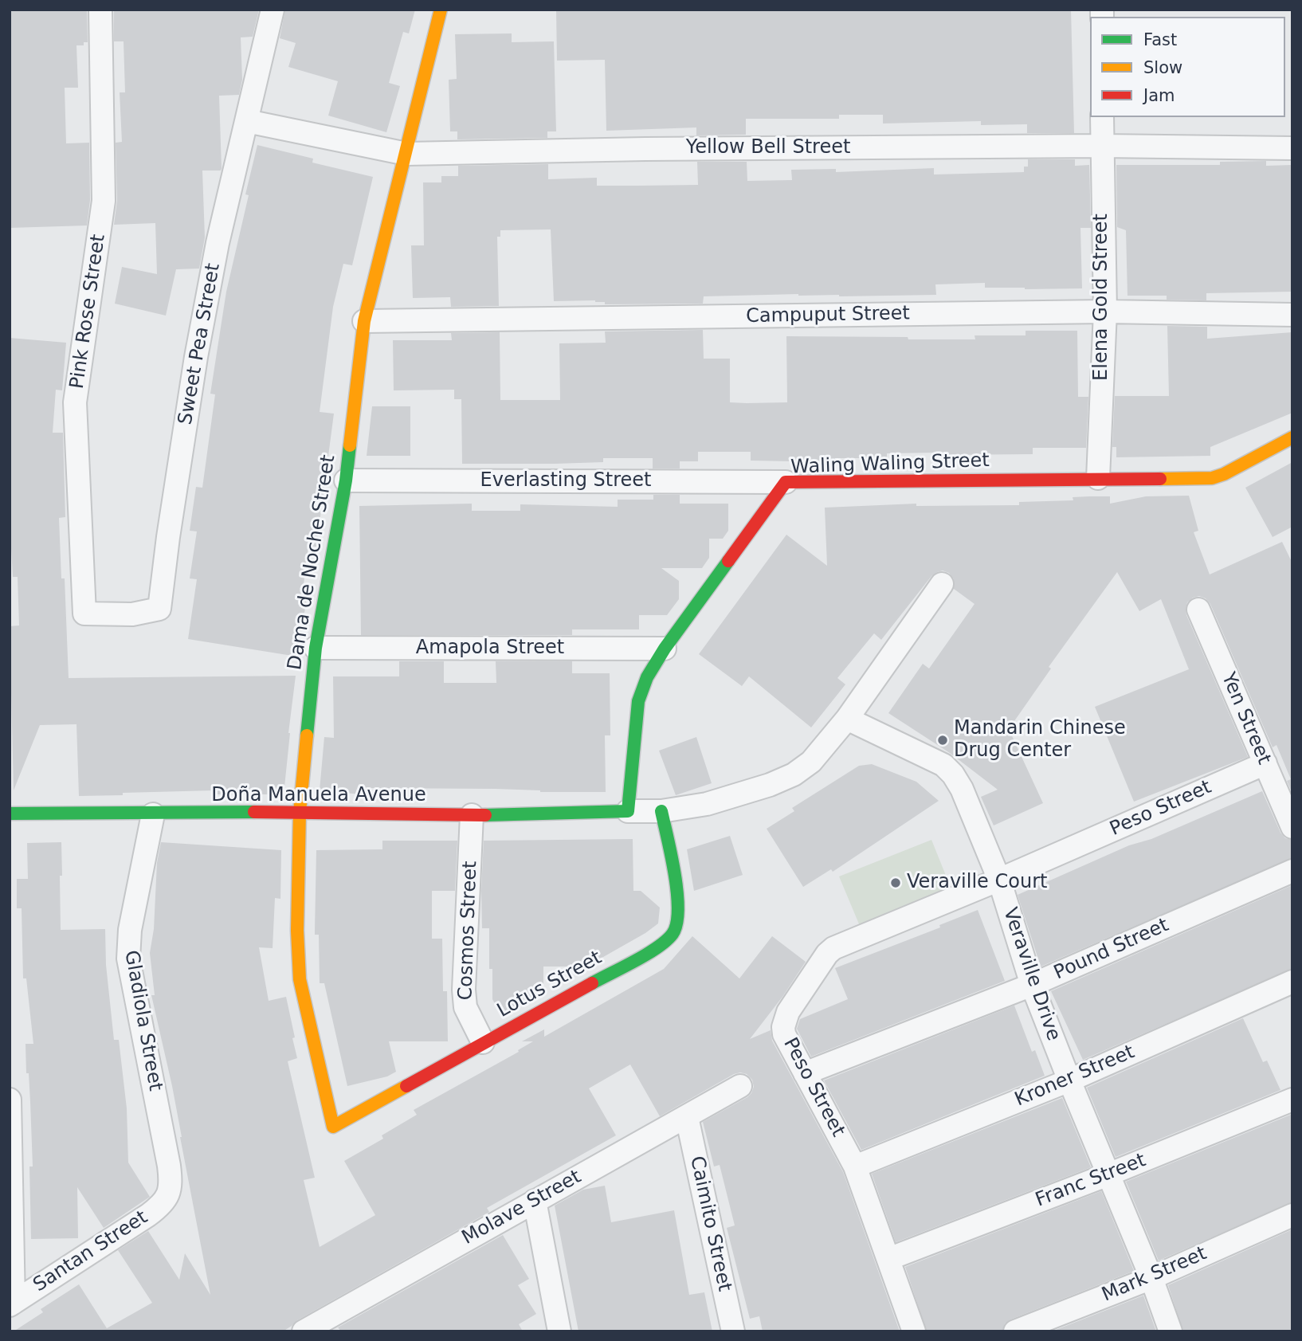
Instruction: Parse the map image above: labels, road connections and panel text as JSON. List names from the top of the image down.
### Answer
{
  "streets": {
    "street": [
      "Yellow Bell Street",
      "Elena Gold Street",
      "Pink Rose Street",
      "Campuput Street",
      "Sweet Pea Street",
      "Waling Waling Street",
      "Everlasting Street",
      "Dama de Noche Street",
      "Amapola Street",
      "Yen Street",
      "Doña Manuela Avenue",
      "Peso Street",
      "Cosmos Street",
      "Pound Street",
      "Veraville Drive",
      "Lotus Street",
      "Gladiola Street",
      "Kroner Street",
      "Franc Street",
      "Molave Street",
      "Caimito Street",
      "Santan Street",
      "Mark Street"
    ]
  },
  "crossings": [
    ["Yellow Bell Street", "Elena Gold Street"],
    ["Yellow Bell Street", "Sweet Pea Street"],
    ["Yellow Bell Street", "Dama de Noche Street"],
    ["Elena Gold Street", "Campuput Street"],
    ["Elena Gold Street", "Waling Waling Street"],
    ["Pink Rose Street", "Sweet Pea Street"],
    ["Campuput Street", "Dama de Noche Street"],
    ["Waling Waling Street", "Everlasting Street"],
    ["Waling Waling Street", "Amapola Street"],
    ["Waling Waling Street", "Doña Manuela Avenue"],
    ["Everlasting Street", "Dama de Noche Street"],
    ["Dama de Noche Street", "Amapola Street"],
    ["Dama de Noche Street", "Doña Manuela Avenue"],
    ["Dama de Noche Street", "Lotus Street"],
    ["Yen Street", "Peso Street"],
    ["Doña Manuela Avenue", "Cosmos Street"],
    ["Doña Manuela Avenue", "Gladiola Street"],
    ["Peso Street", "Pound Street"],
    ["Peso Street", "Veraville Drive"],
    ["Peso Street", "Kroner Street"],
    ["Peso Street", "Franc Street"],
    ["Cosmos Street", "Lotus Street"],
    ["Pound Street", "Veraville Drive"],
    ["Veraville Drive", "Kroner Street"],
    ["Veraville Drive", "Franc Street"],
    ["Veraville Drive", "Mark Street"],
    ["Gladiola Street", "Santan Street"],
    ["Molave Street", "Caimito Street"]
  ],
  "places": ["Mandarin Chinese Drug Center", "Veraville Court"],
  "legend": ["Fast", "Slow", "Jam"]
}
